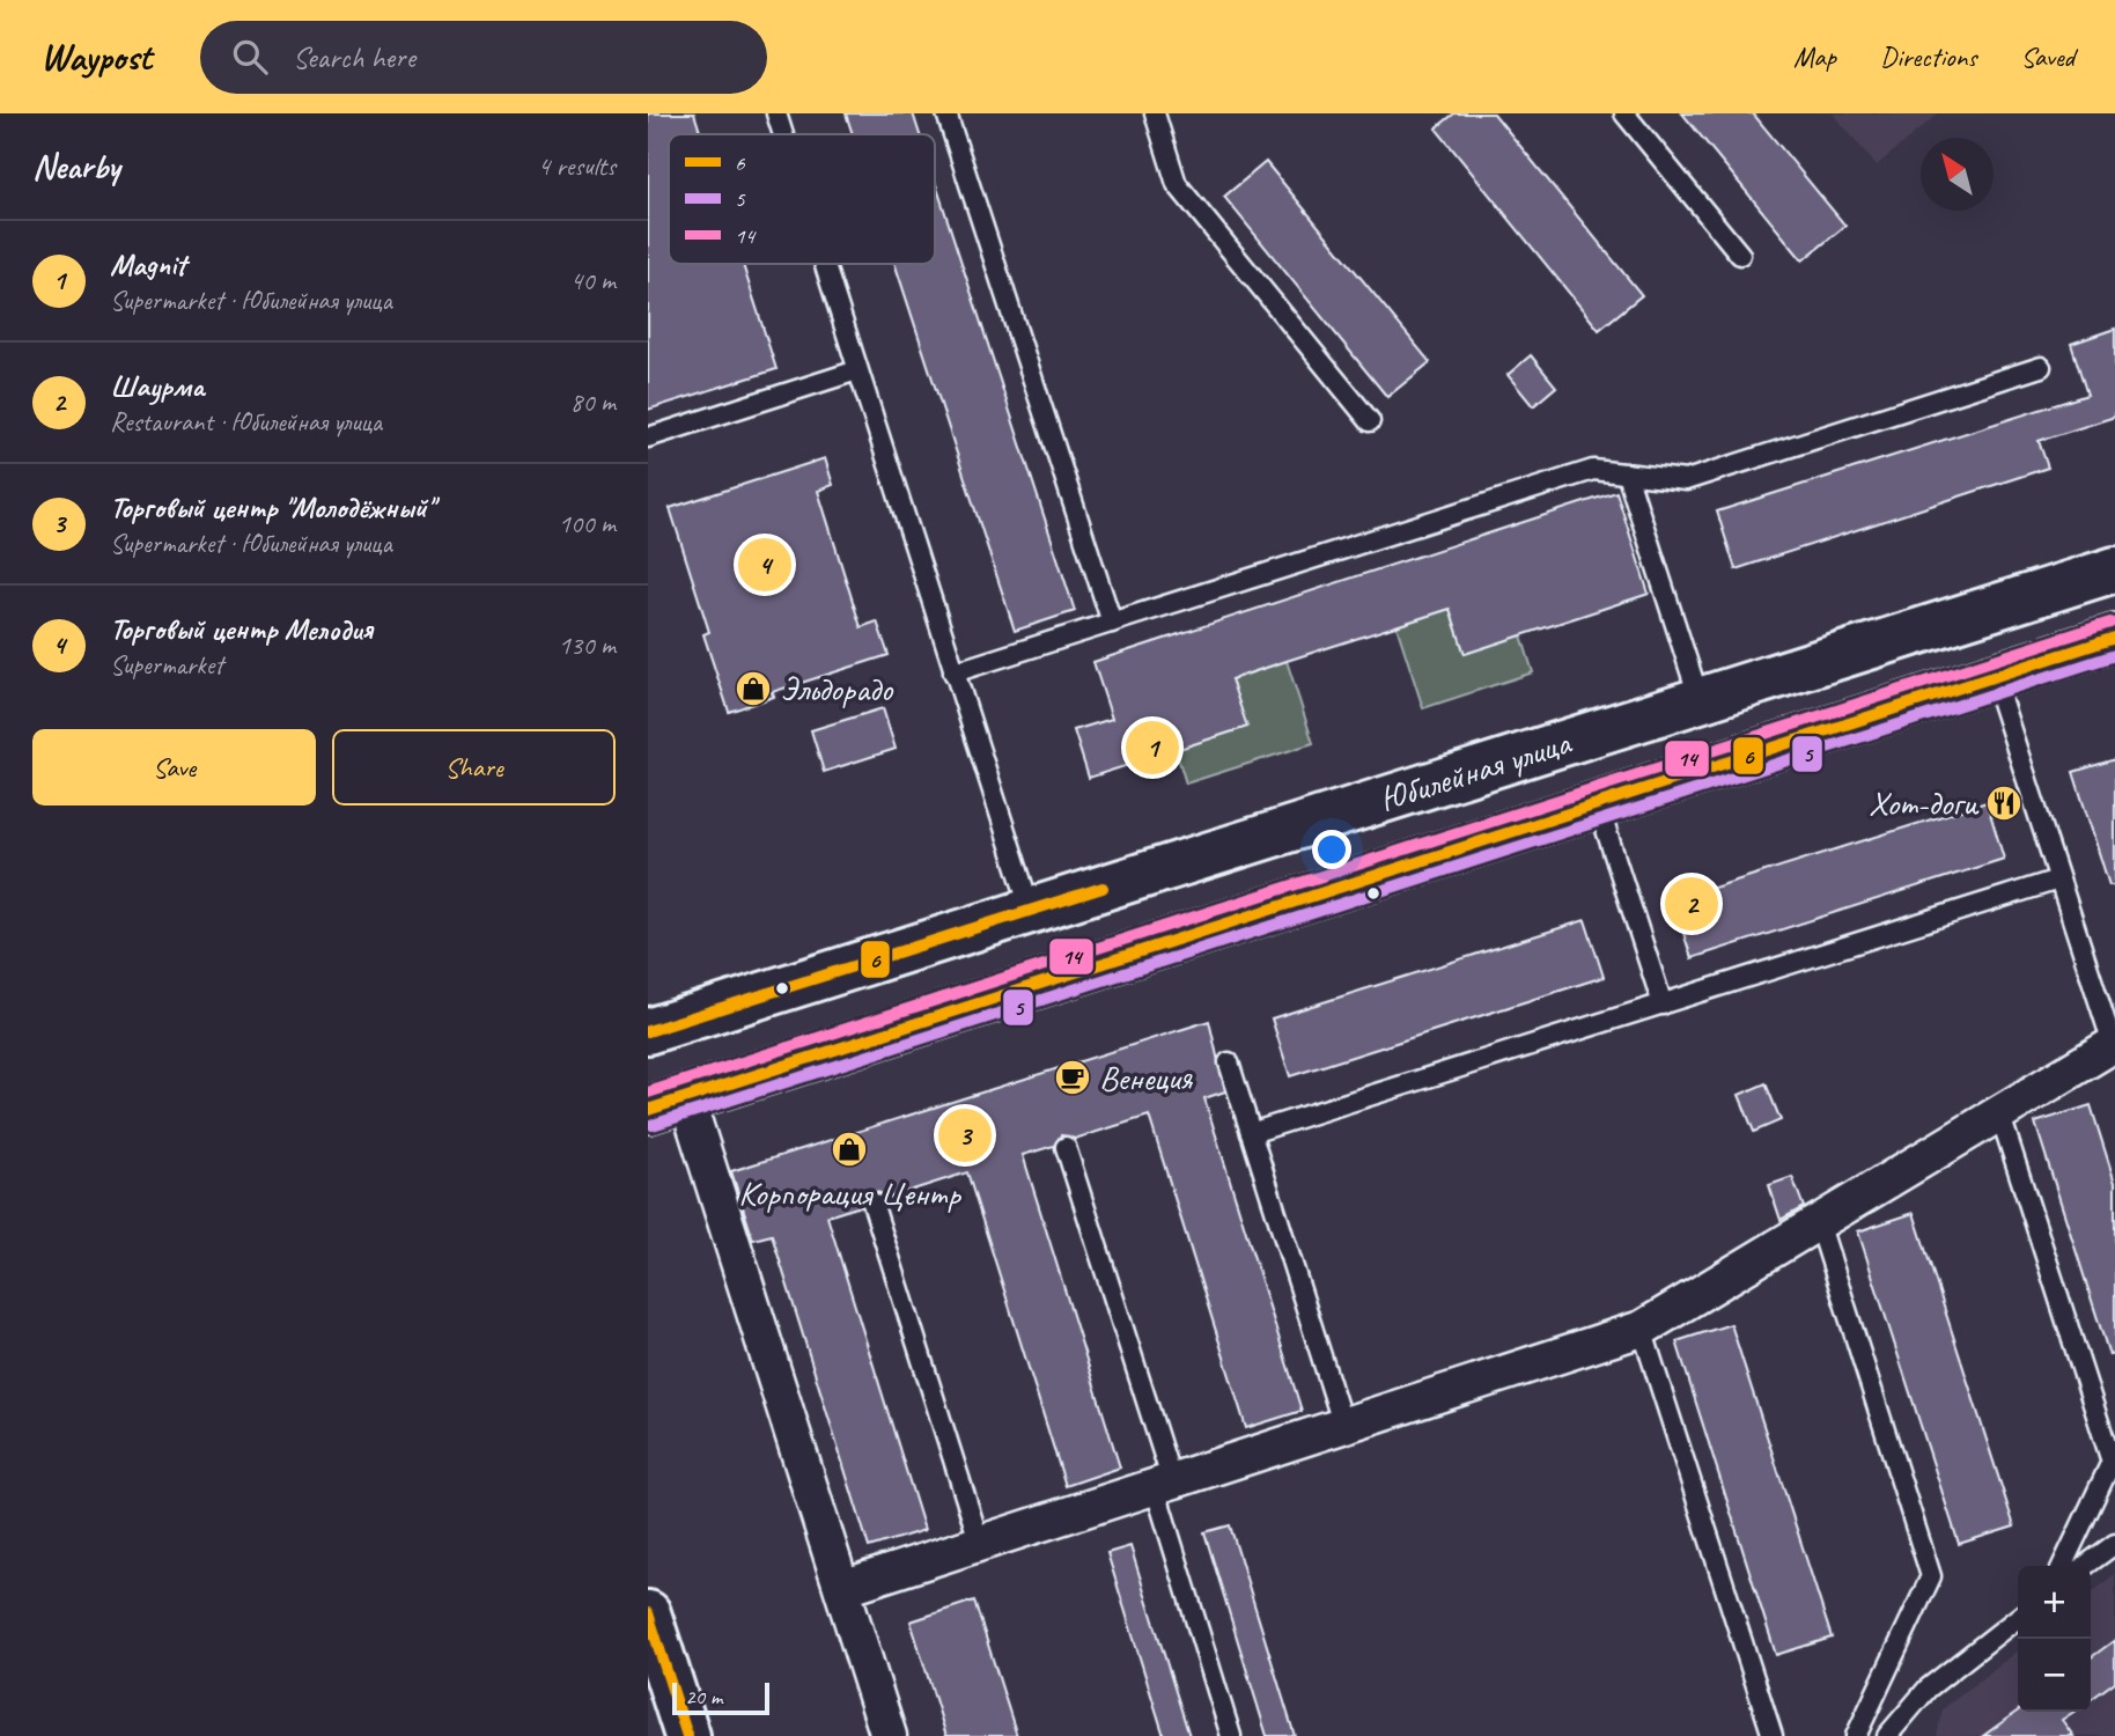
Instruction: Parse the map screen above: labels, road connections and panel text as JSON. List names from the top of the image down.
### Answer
{
  "streets": {
    "main road": ["Юбилейная улица"]
  },
  "places": {
    "shop": ["Эльдорадо", "Корпорация Центр"],
    "restaurant": ["Хот-доги"],
    "cafe": ["Венеция"]
  },
  "lines": ["transit line 14", "transit line 6", "transit line 5"],
  "legend": ["6", "5", "14"],
  "scale_bar": "20 m",
  "north": "top left",
  "page": {
    "header": "Waypost",
    "search": "Search here",
    "nav": ["Map", "Directions", "Saved"],
    "heading": ["Nearby", "4 results"],
    "list": [
      {
        "mark": "1",
        "name": "Magnit",
        "note": "Supermarket · Юбилейная улица",
        "value": "40 m"
      },
      {
        "mark": "2",
        "name": "Шаурма",
        "note": "Restaurant · Юбилейная улица",
        "value": "80 m"
      },
      {
        "mark": "3",
        "name": "Торговый центр \"Молодёжный\"",
        "note": "Supermarket · Юбилейная улица",
        "value": "100 m"
      },
      {
        "mark": "4",
        "name": "Торговый центр Мелодия",
        "note": "Supermarket",
        "value": "130 m"
      }
    ],
    "pins": [
      "4",
      "1",
      "2",
      "3"
    ],
    "buttons": ["Save", "Share"],
    "map_buttons": ["+", "−"],
    "scale": "20 m"
  }
}
